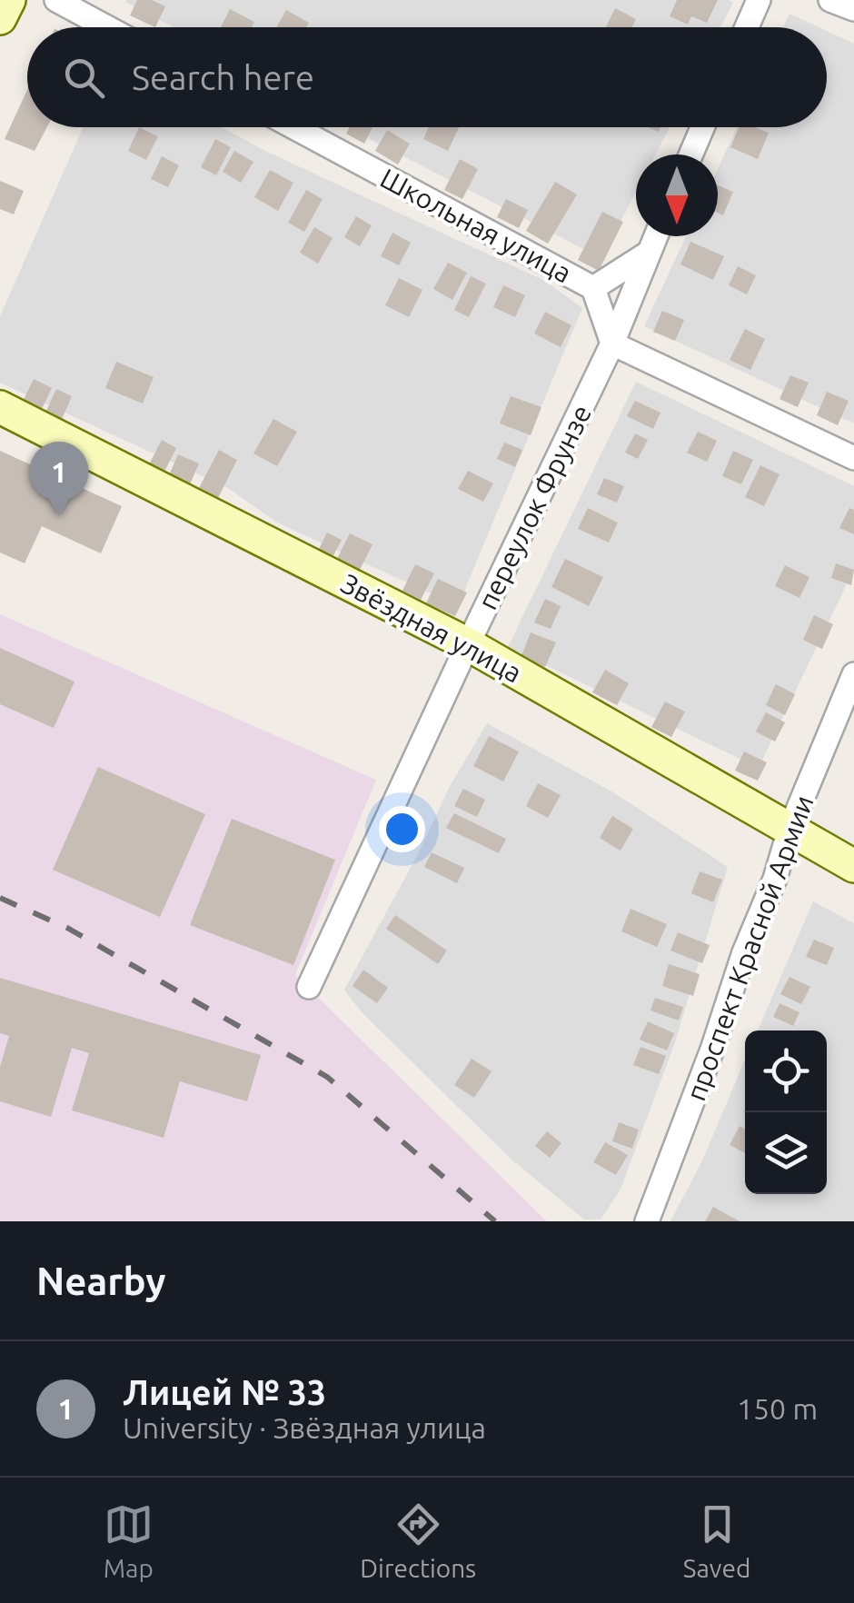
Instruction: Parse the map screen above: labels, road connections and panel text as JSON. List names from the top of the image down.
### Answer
{
  "streets": {
    "main road": ["Звёздная улица"],
    "street": ["Школьная улица", "переулок Фрунзе", "проспект Красной Армии"]
  },
  "crossings": [
    ["Школьная улица", "переулок Фрунзе"],
    ["переулок Фрунзе", "Звёздная улица"],
    ["Звёздная улица", "проспект Красной Армии"]
  ],
  "north": "bottom",
  "page": {
    "search": "Search here",
    "pins": "1",
    "heading": "Nearby",
    "list": [
      {
        "mark": "1",
        "name": "Лицей № 33",
        "note": "University · Звёздная улица",
        "value": "150 m"
      }
    ],
    "nav": ["Map", "Directions", "Saved"]
  }
}
